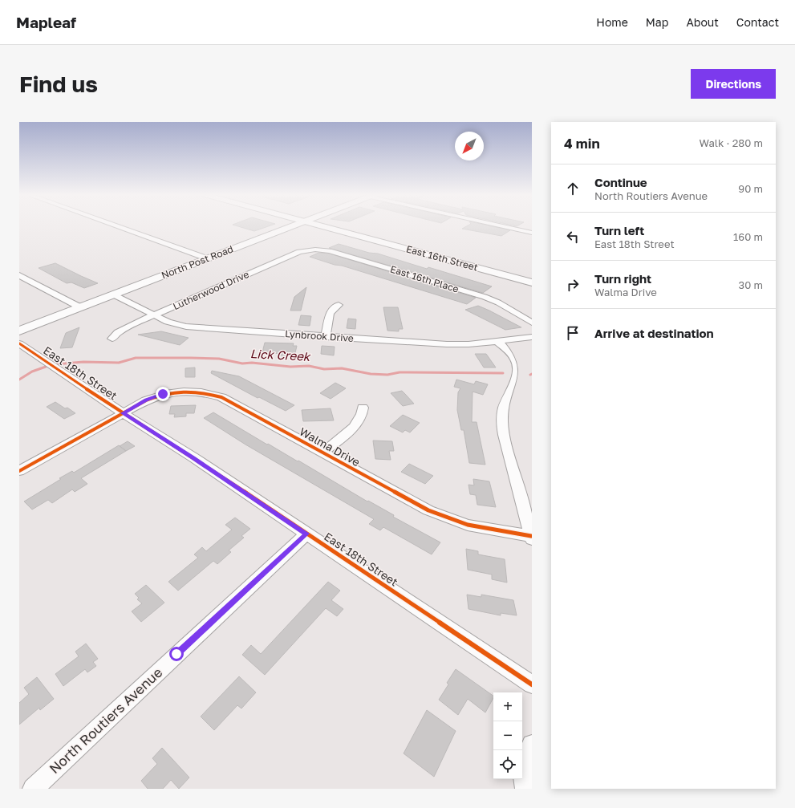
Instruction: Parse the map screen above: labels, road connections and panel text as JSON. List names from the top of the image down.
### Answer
{
  "streets": {
    "main road": ["North Post Road"],
    "street": [
      "East 16th Street",
      "East 16th Place",
      "Lutherwood Drive",
      "Lynbrook Drive",
      "East 18th Street",
      "Walma Drive",
      "North Routiers Avenue"
    ]
  },
  "crossings": [
    ["North Post Road", "Lynbrook Drive"],
    ["East 16th Place", "Lutherwood Drive"],
    ["Lutherwood Drive", "Lynbrook Drive"],
    ["East 18th Street", "Walma Drive"],
    ["East 18th Street", "North Routiers Avenue"]
  ],
  "water": ["Lick Creek"],
  "north": "bottom left",
  "page": {
    "header": "Mapleaf",
    "nav": [
      "Home",
      "Map",
      "About",
      "Contact"
    ],
    "buttons": "Directions",
    "title": "Find us",
    "heading": ["4 min", "Walk · 280 m"],
    "list": [
      ["Continue", "North Routiers Avenue", "90 m"],
      ["Turn left", "East 18th Street", "160 m"],
      ["Turn right", "Walma Drive", "30 m"],
      "Arrive at destination"
    ],
    "map_buttons": ["+", "−"]
  }
}
